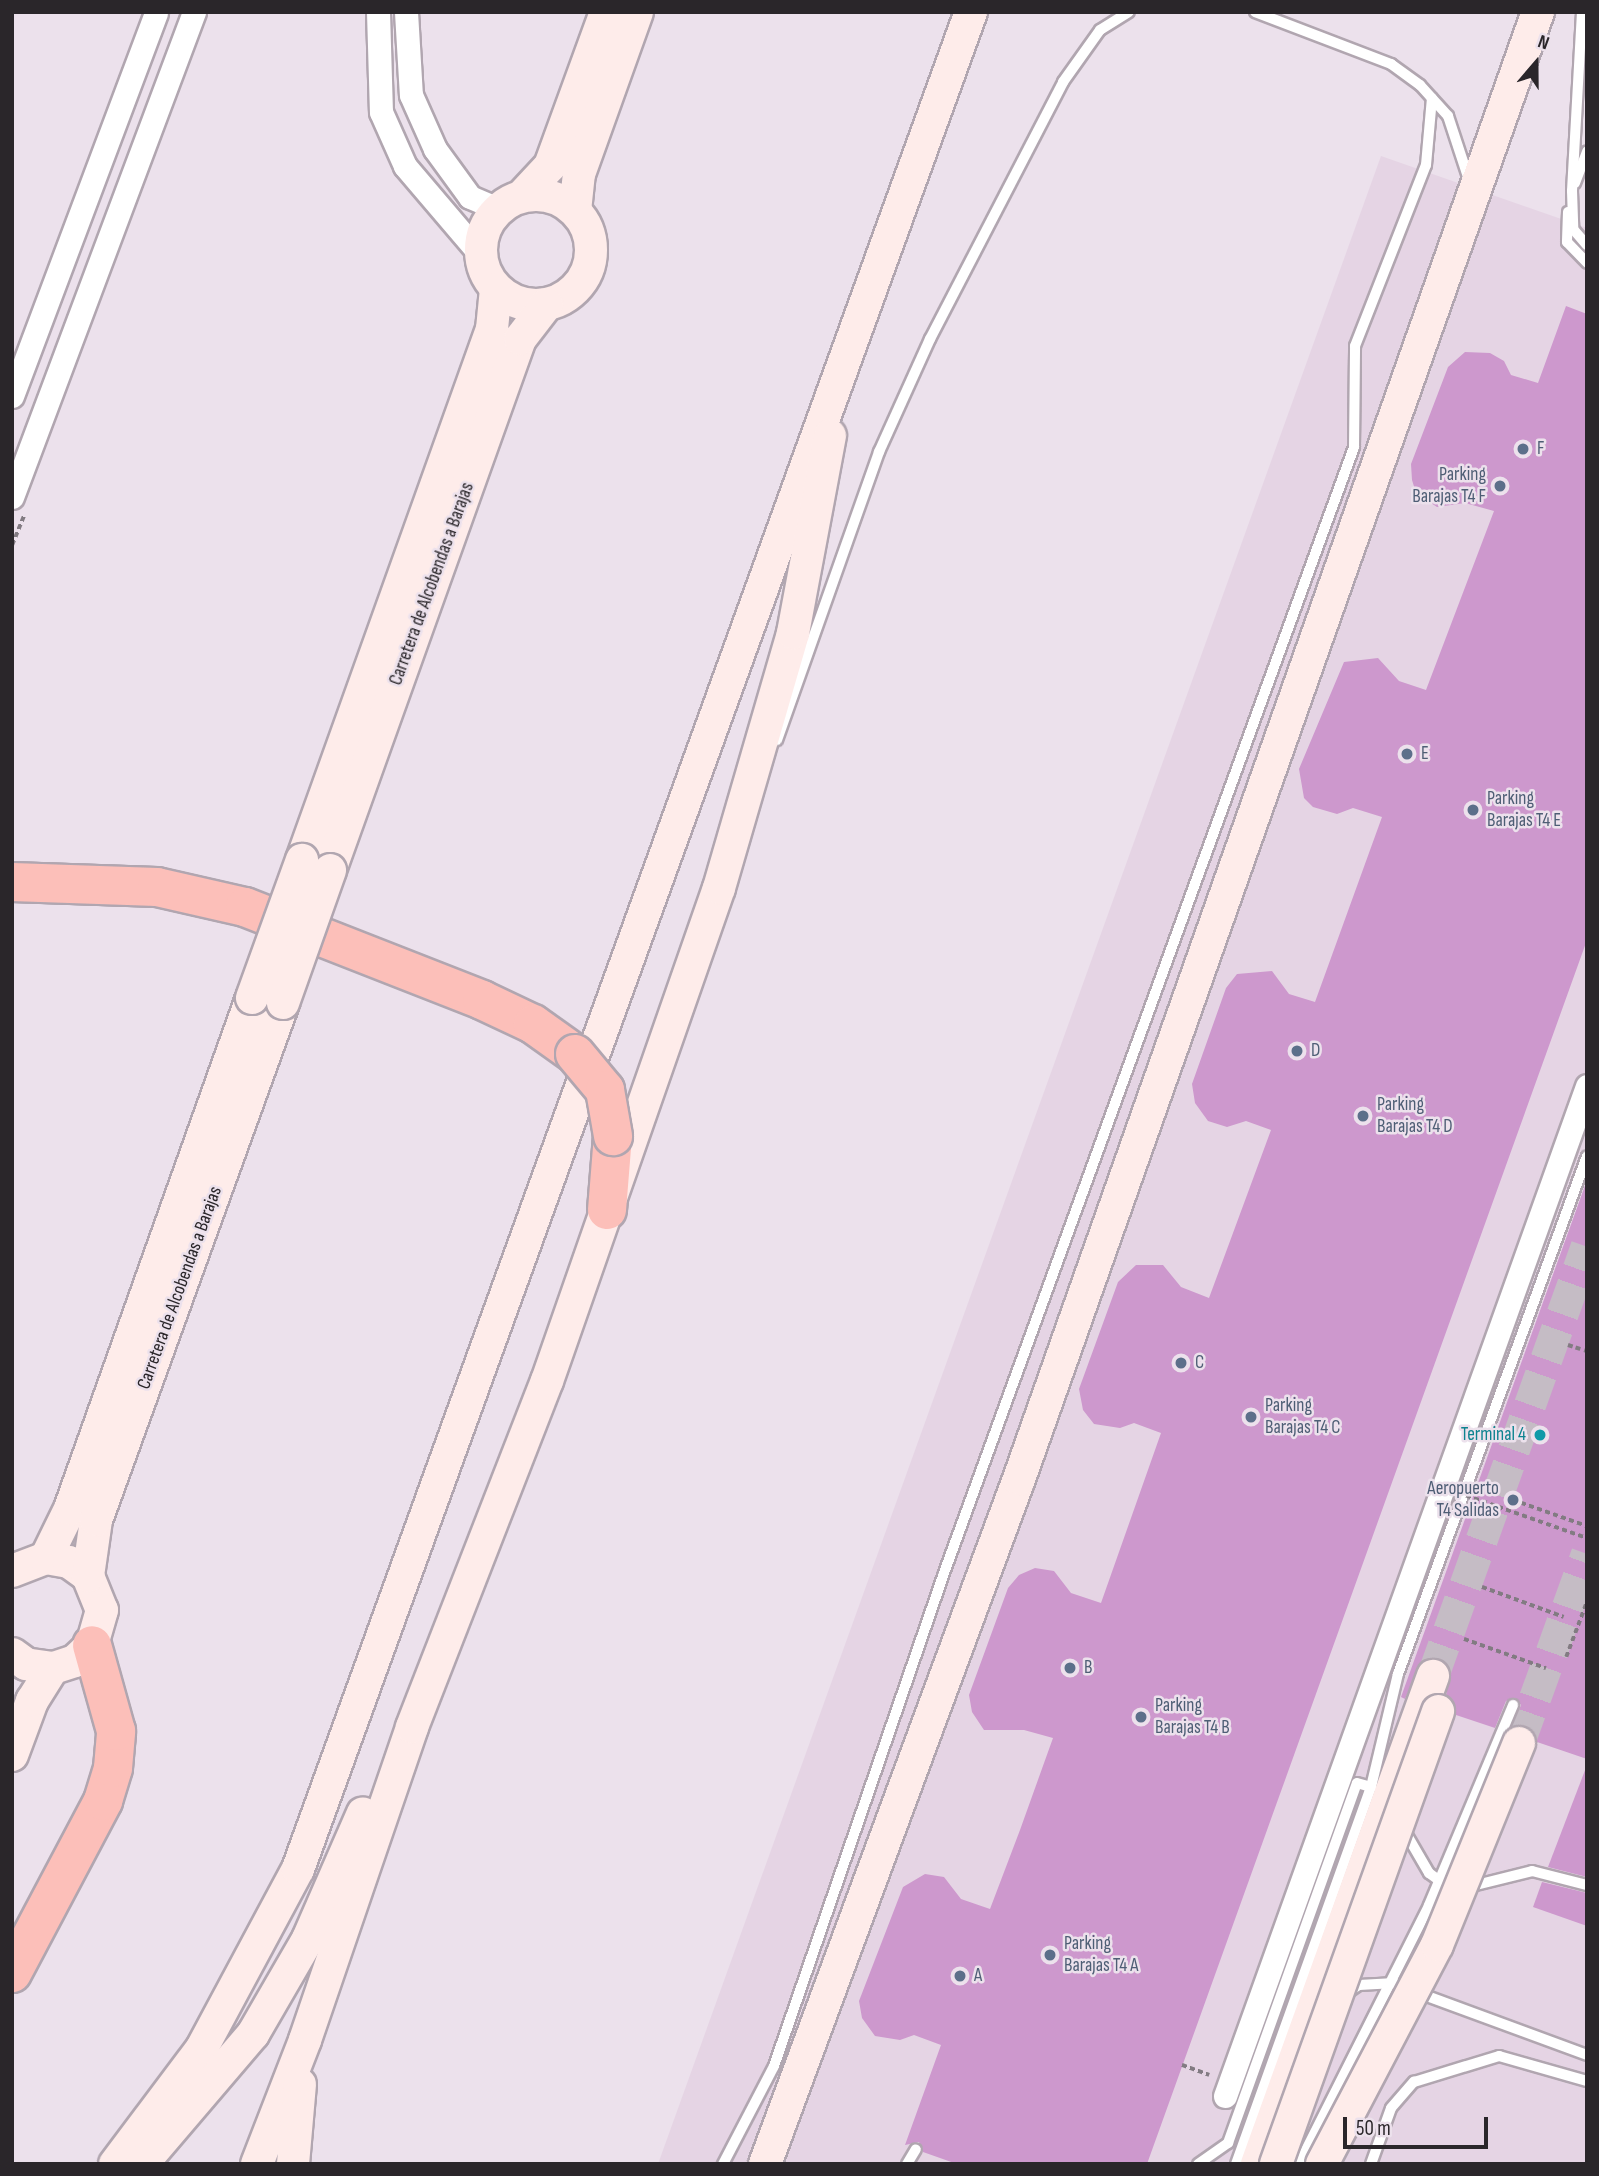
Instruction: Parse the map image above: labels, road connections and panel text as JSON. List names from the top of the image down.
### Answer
{
  "streets": {
    "street": ["Carretera de Alcobendas a Barajas"]
  },
  "places": [
    "F",
    "Parking Barajas T4 F",
    "E",
    "Parking Barajas T4 E",
    "D",
    "Parking Barajas T4 D",
    "C",
    "Parking Barajas T4 C",
    "Terminal 4",
    "Aeropuerto T4 Salidas",
    "B",
    "Parking Barajas T4 B",
    "Parking Barajas T4 A",
    "A"
  ],
  "scale_bar": "50 m",
  "north": "top"
}
